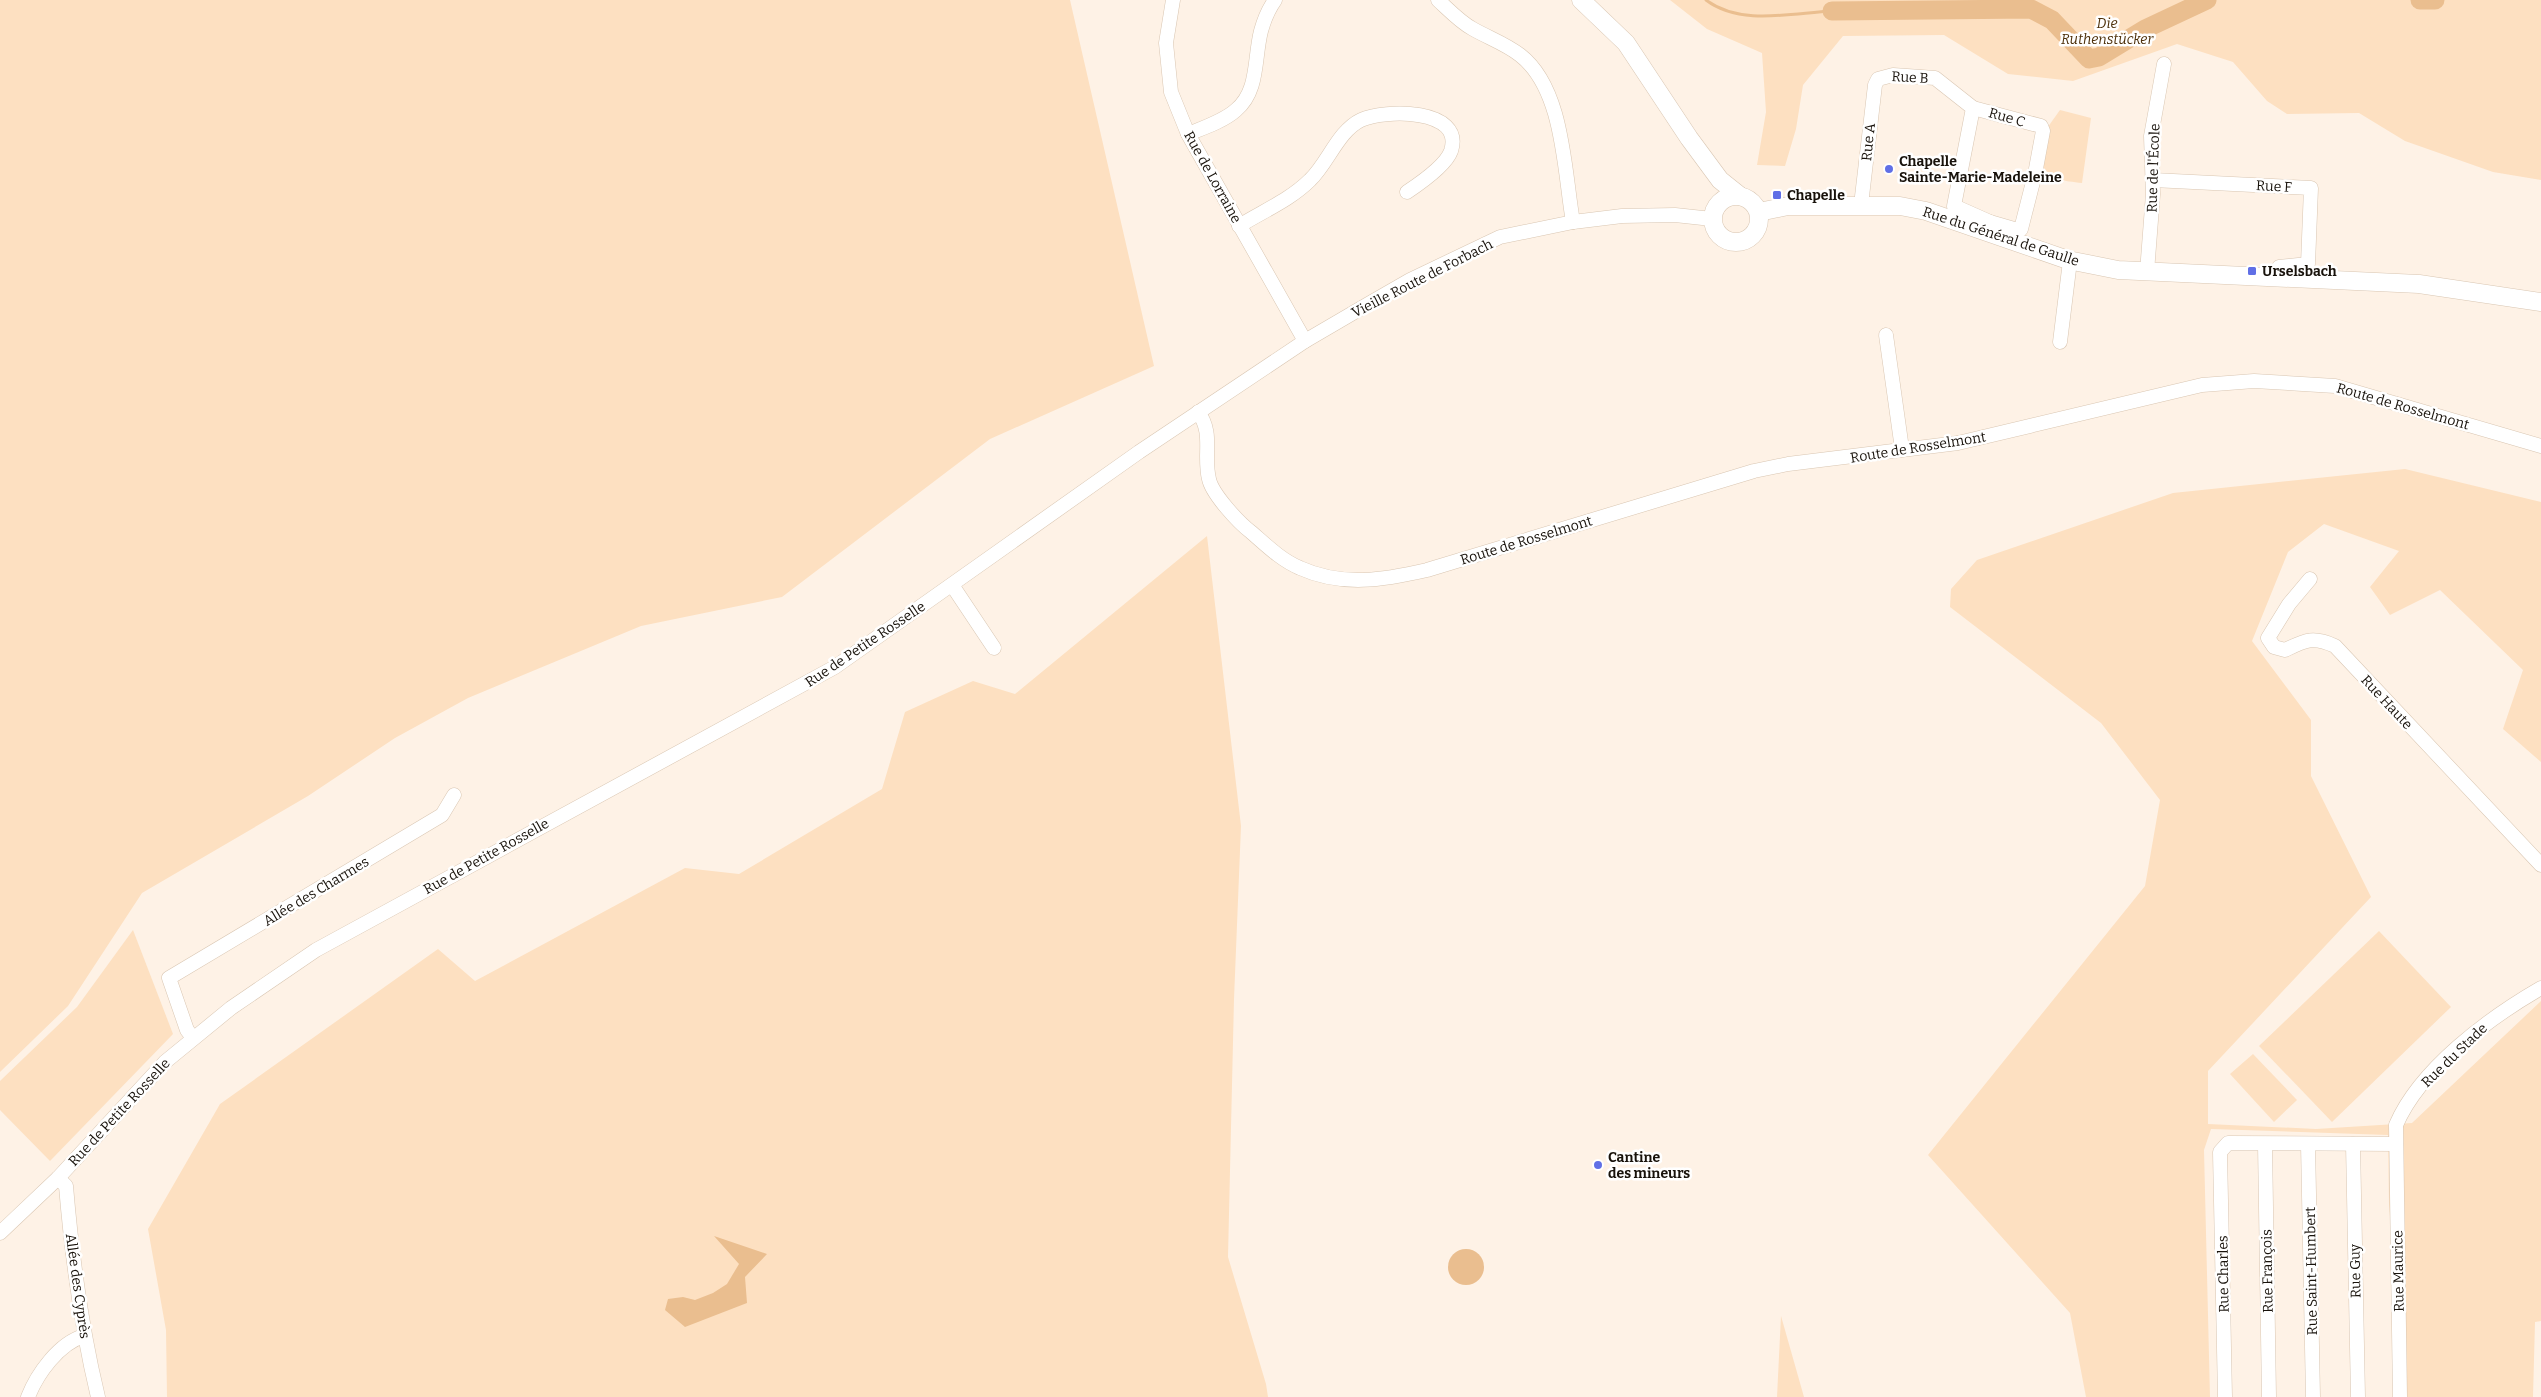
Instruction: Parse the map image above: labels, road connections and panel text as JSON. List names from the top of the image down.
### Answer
{
  "streets": {
    "main road": ["Rue du Général de Gaulle"],
    "street": [
      "Rue B",
      "Rue C",
      "Rue A",
      "Rue de l'École",
      "Rue de Lorraine",
      "Rue F",
      "Vieille Route de Forbach",
      "Route de Rosselmont",
      "Rue de Petite Rosselle",
      "Rue Haute",
      "Allée des Charmes",
      "Rue du Stade",
      "Rue François",
      "Rue Saint-Humbert",
      "Rue Guy",
      "Rue Maurice",
      "Rue Charles",
      "Allée des Cyprès"
    ]
  },
  "crossings": [
    ["Rue B", "Rue C"],
    ["Rue B", "Rue A"],
    ["Rue C", "Rue du Général de Gaulle"],
    ["Rue A", "Rue du Général de Gaulle"],
    ["Rue de l'École", "Rue F"],
    ["Rue de l'École", "Rue du Général de Gaulle"],
    ["Rue de Lorraine", "Vieille Route de Forbach"],
    ["Rue F", "Rue du Général de Gaulle"],
    ["Rue du Général de Gaulle", "Vieille Route de Forbach"],
    ["Vieille Route de Forbach", "Route de Rosselmont"],
    ["Vieille Route de Forbach", "Rue de Petite Rosselle"],
    ["Rue de Petite Rosselle", "Allée des Charmes"],
    ["Rue de Petite Rosselle", "Allée des Cyprès"],
    ["Rue du Stade", "Rue Maurice"],
    ["Rue François", "Rue Charles"]
  ],
  "parks": ["Die Ruthenstücker"],
  "places": {
    "other": ["Chapelle Sainte-Marie-Madeleine", "Cantine des mineurs"],
    "transit": ["Chapelle", "Urselsbach"]
  }
}
